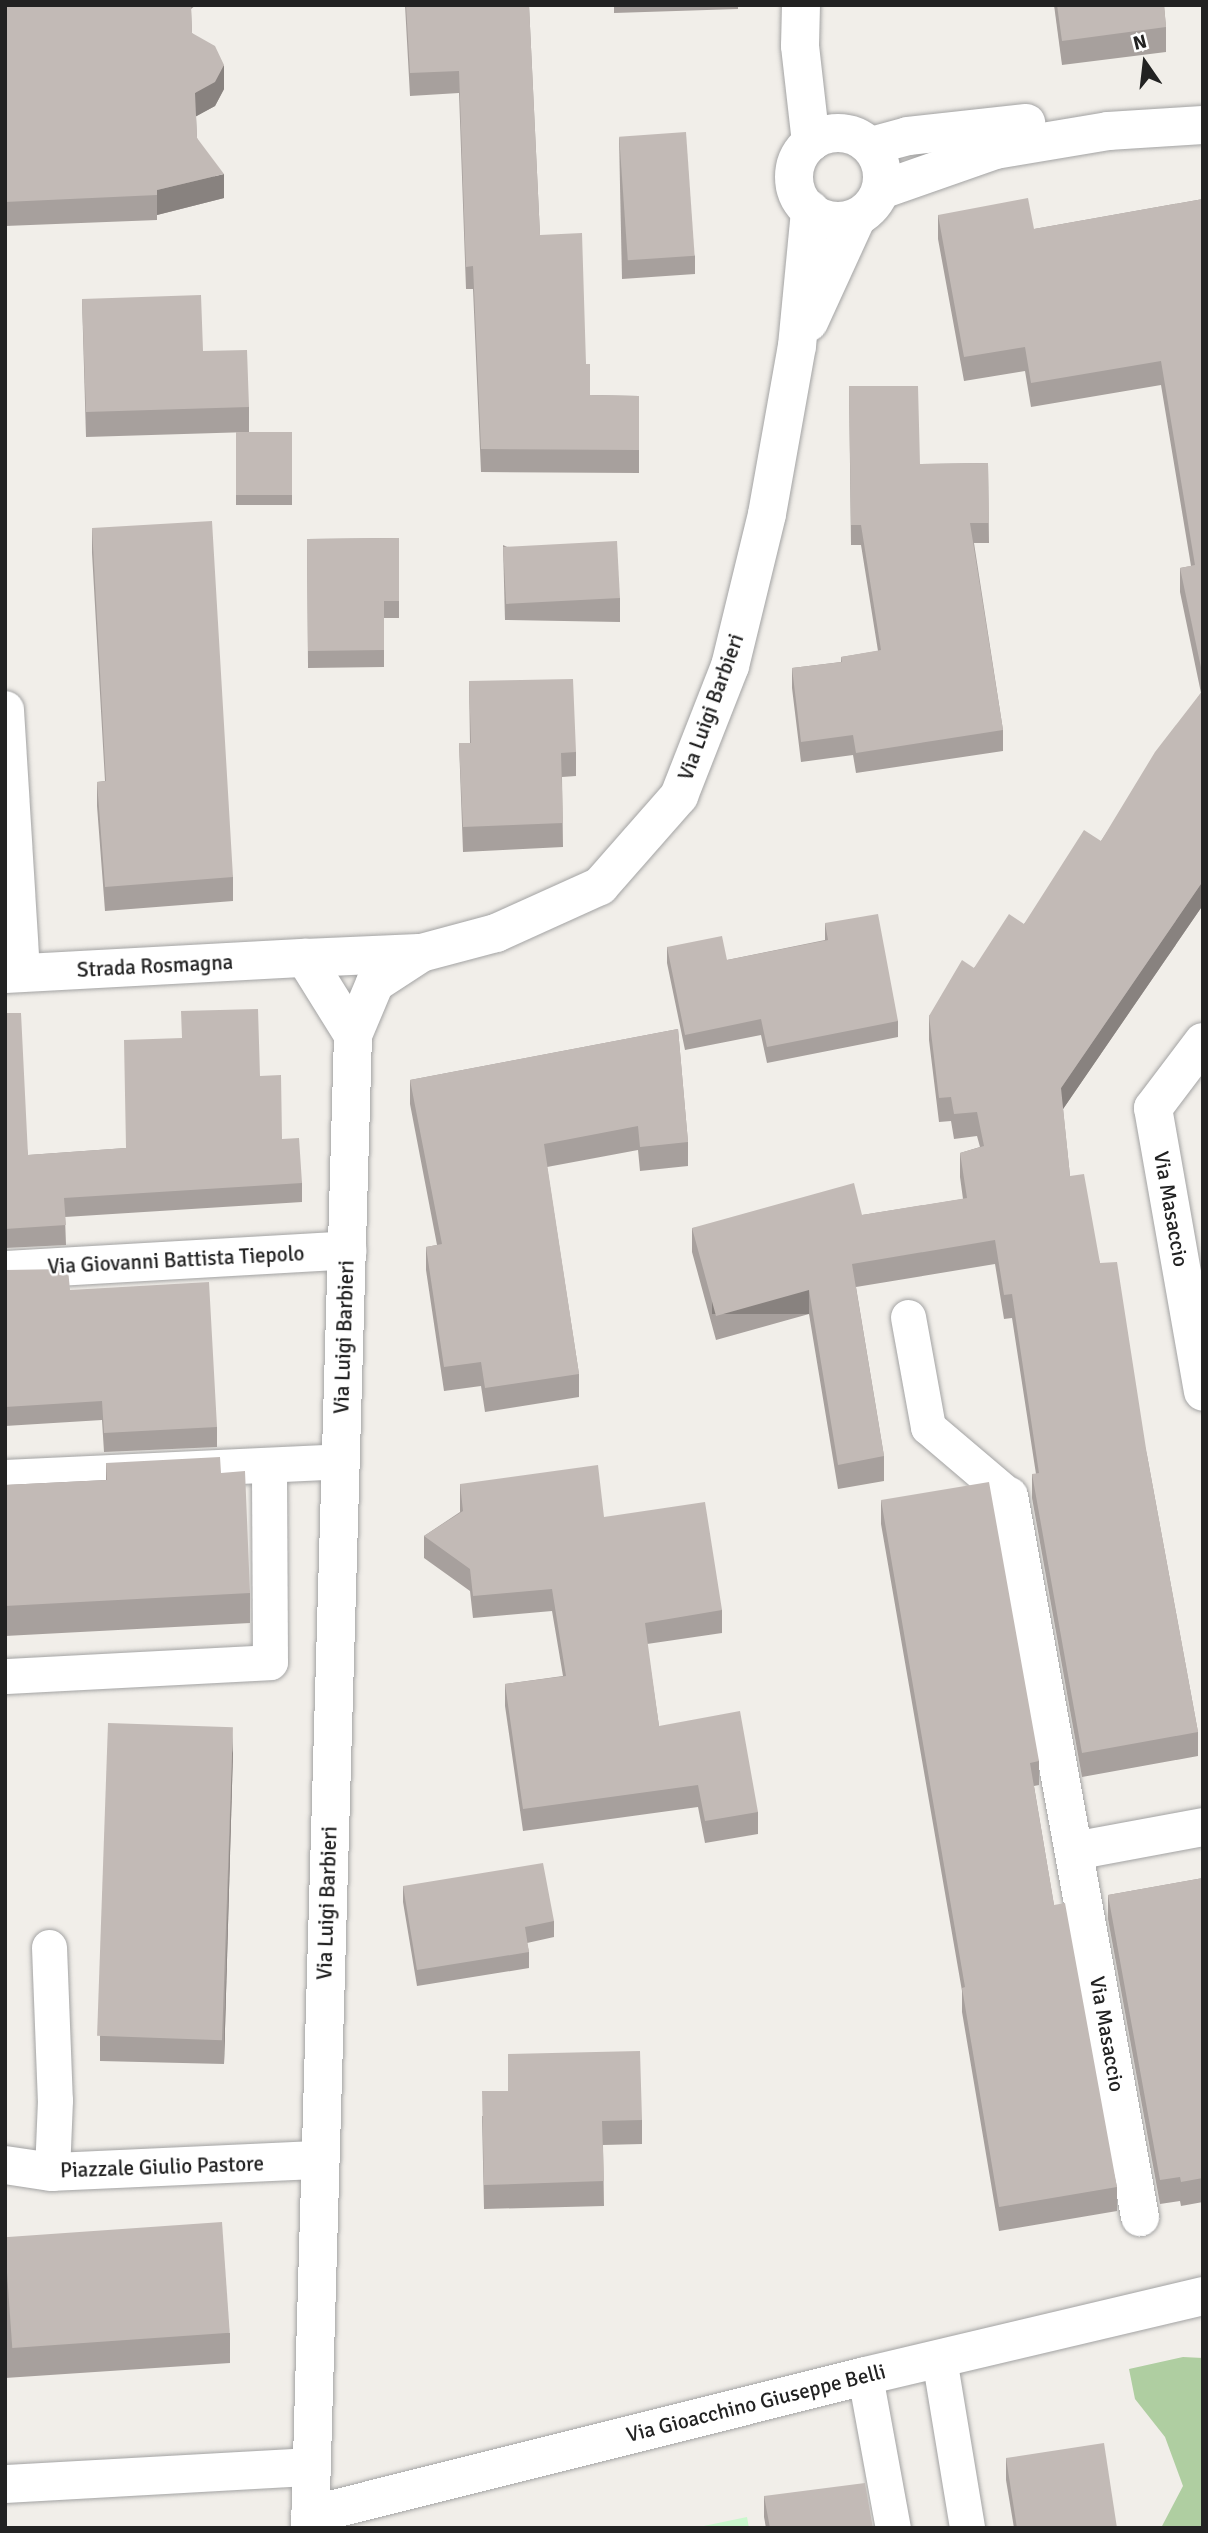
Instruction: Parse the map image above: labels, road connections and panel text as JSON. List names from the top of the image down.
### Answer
{
  "streets": {
    "street": [
      "Via Luigi Barbieri",
      "Strada Rosmagna",
      "Via Masaccio",
      "Via Giovanni Battista Tiepolo",
      "Piazzale Giulio Pastore",
      "Via Gioacchino Giuseppe Belli"
    ]
  },
  "crossings": [
    ["Via Luigi Barbieri", "Strada Rosmagna"],
    ["Via Luigi Barbieri", "Via Giovanni Battista Tiepolo"],
    ["Via Luigi Barbieri", "Piazzale Giulio Pastore"],
    ["Via Luigi Barbieri", "Via Gioacchino Giuseppe Belli"]
  ],
  "north": "top"
}
